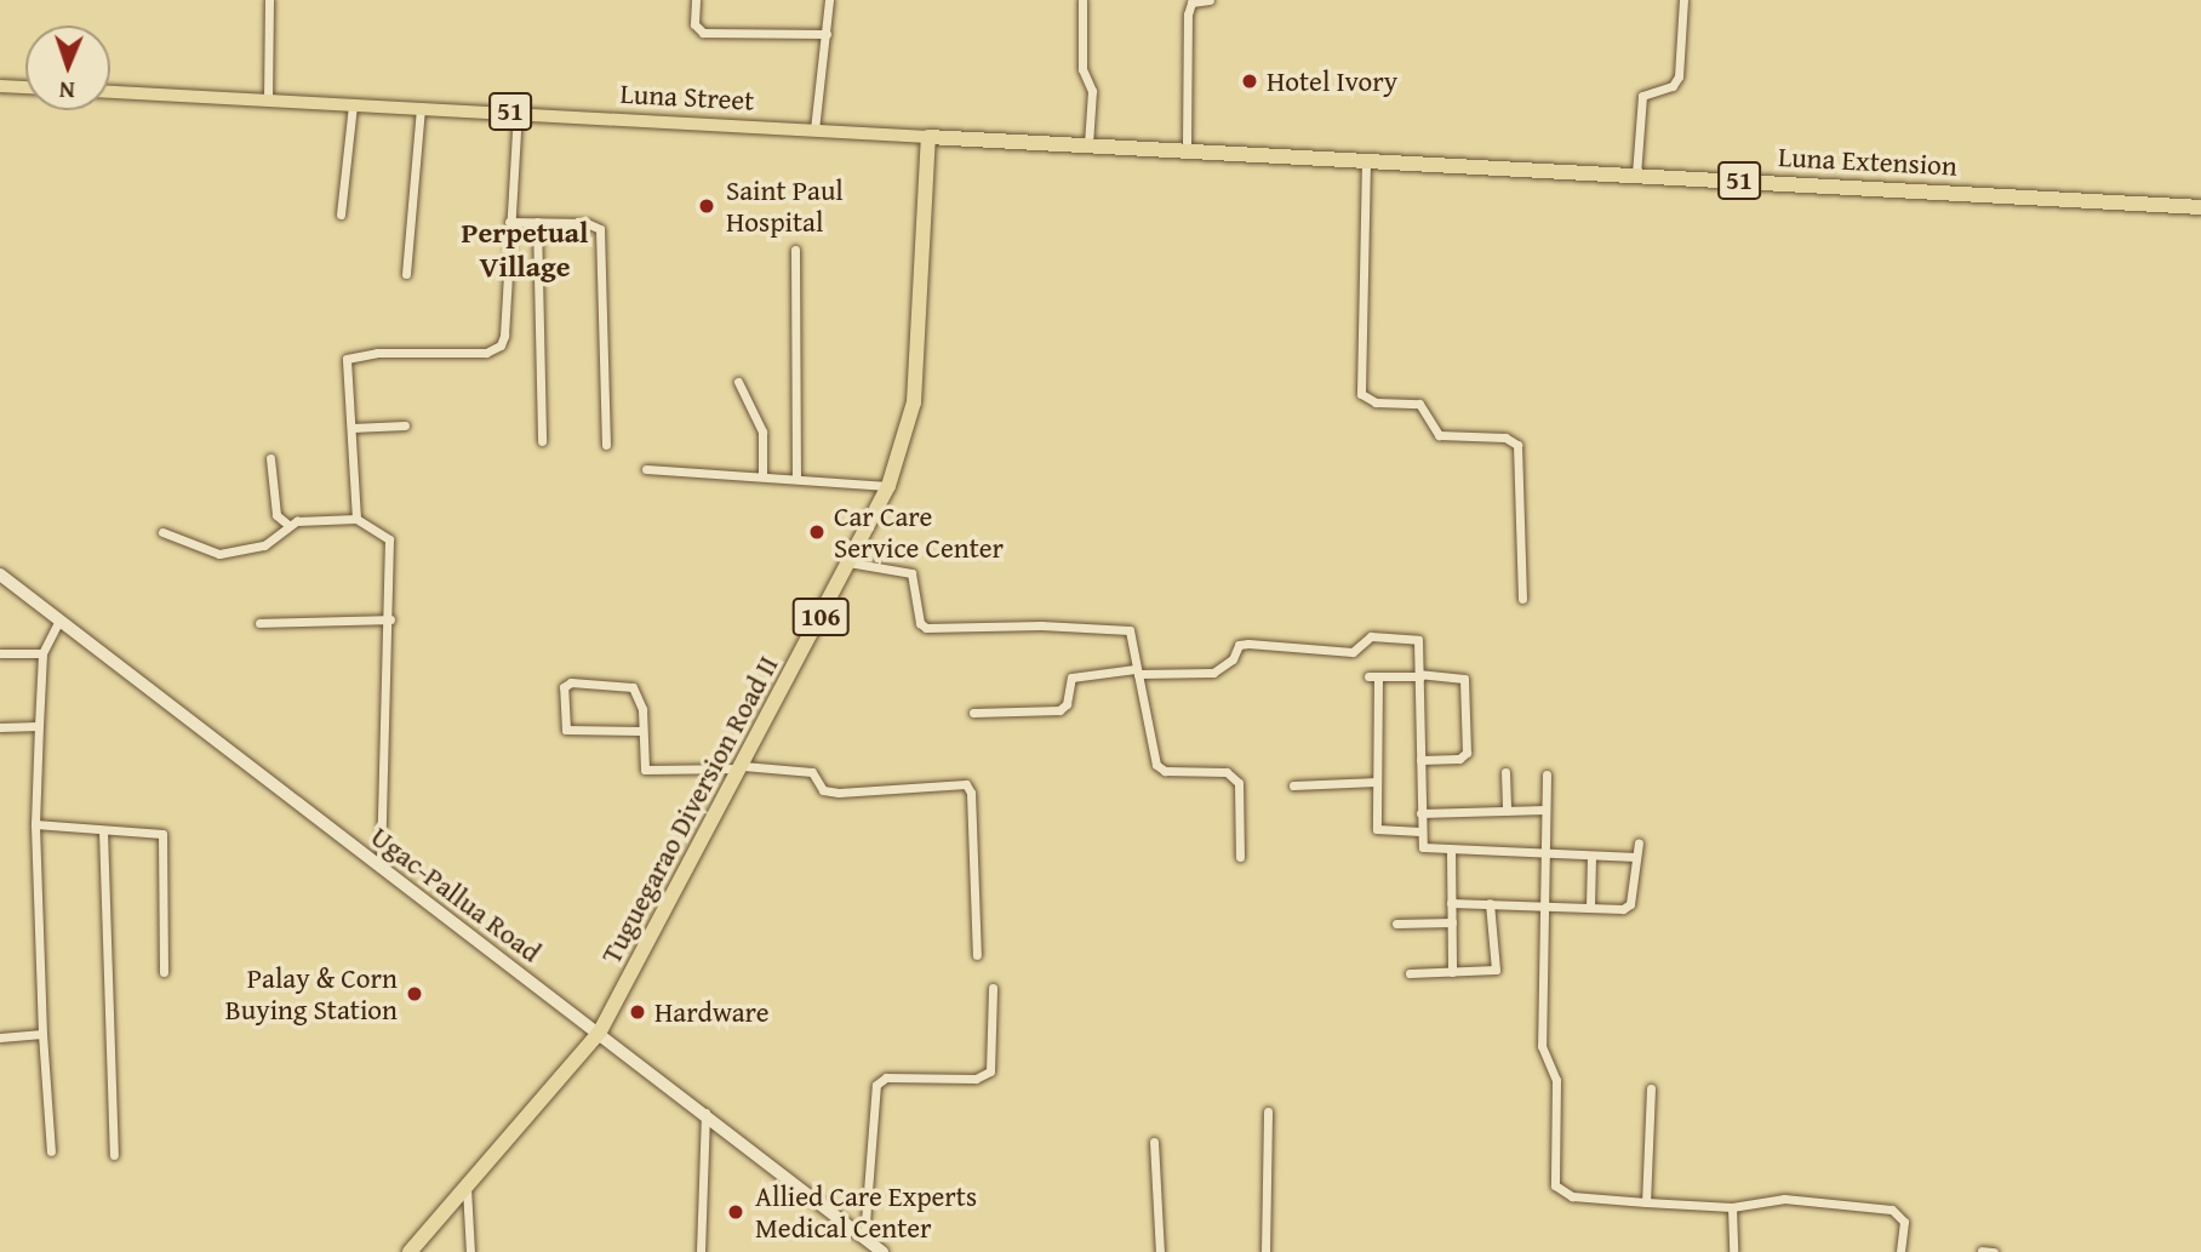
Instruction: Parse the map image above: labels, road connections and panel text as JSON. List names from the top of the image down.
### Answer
{
  "streets": {
    "highway": [
      "Luna Street",
      "51",
      "Luna Extension",
      "106",
      "Tuguegarao Diversion Road Ⅱ"
    ],
    "street": ["Ugac-Pallua Road"]
  },
  "crossings": [
    ["Luna Street", "Luna Extension"],
    ["Luna Street", "Tuguegarao Diversion Road Ⅱ"],
    ["Tuguegarao Diversion Road Ⅱ", "Ugac-Pallua Road"]
  ],
  "districts": ["Perpetual Village"],
  "places": [
    "Hotel Ivory",
    "Saint Paul Hospital",
    "Car Care Service Center",
    "Palay & Corn Buying Station",
    "Hardware",
    "Allied Care Experts Medical Center"
  ],
  "north": "bottom"
}
